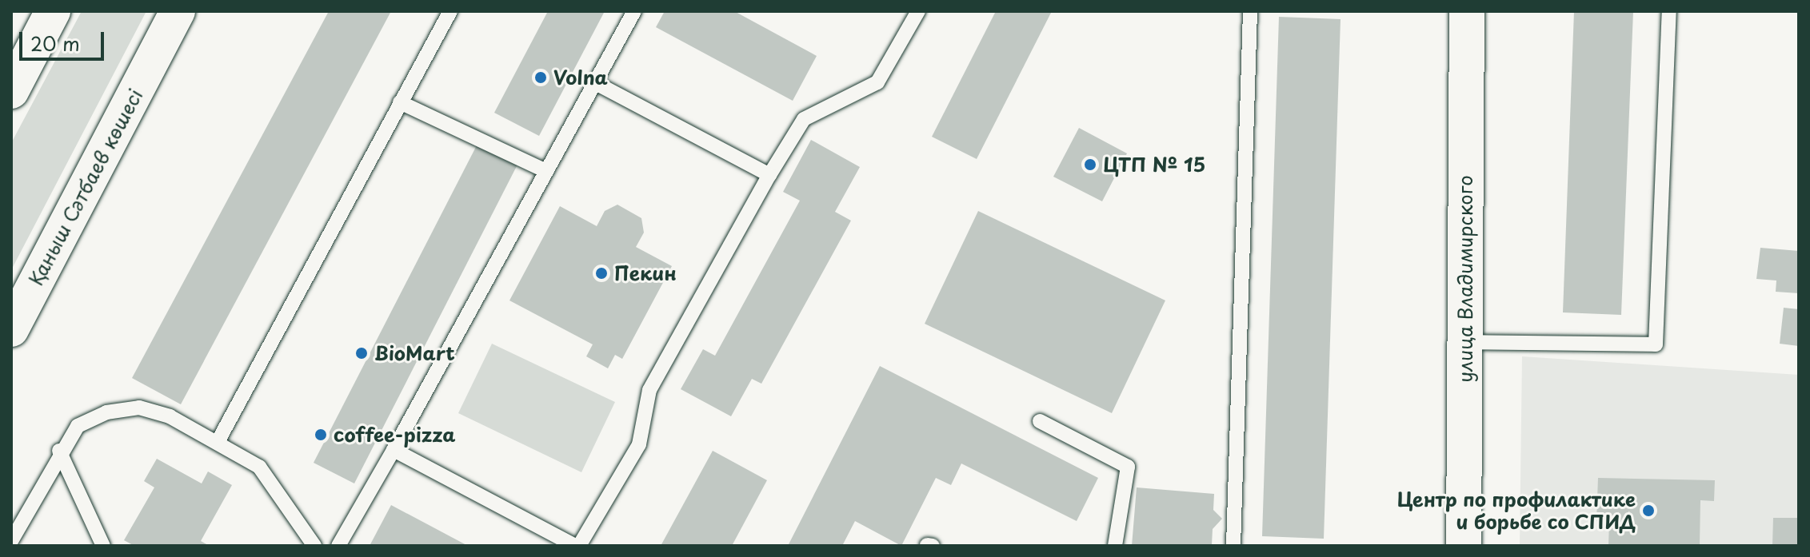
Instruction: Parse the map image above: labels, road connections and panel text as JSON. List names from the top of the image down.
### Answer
{
  "streets": {
    "street": ["Қаныш Сәтбаев көшесі", "улица Владимирского"]
  },
  "places": [
    "Volna",
    "ЦТП № 15",
    "Пекин",
    "BioMart",
    "coffee-pizza",
    "Центр по профилактике и борьбе со СПИД"
  ],
  "scale_bar": "20 m"
}
